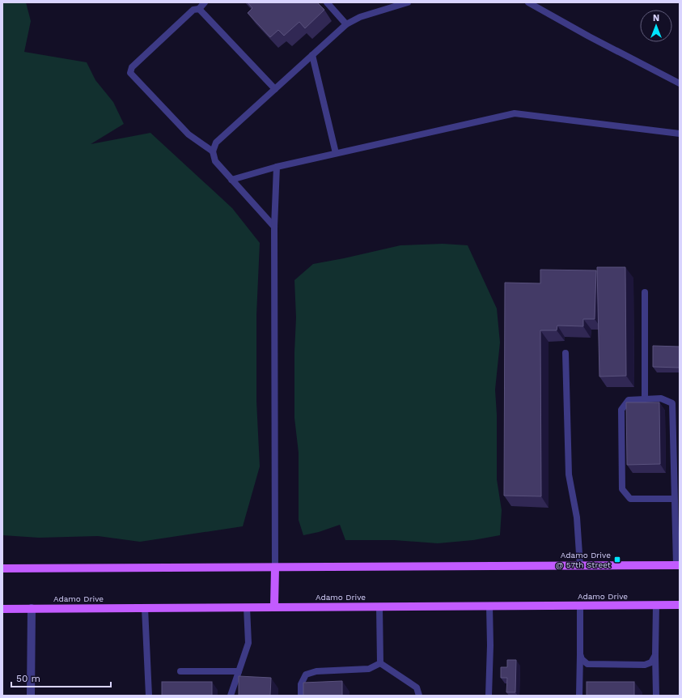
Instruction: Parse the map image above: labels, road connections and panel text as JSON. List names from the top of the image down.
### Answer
{
  "streets": {
    "main road": ["Adamo Drive"]
  },
  "places": {
    "transit": ["Adamo Drive @ 57th Street"]
  },
  "scale_bar": "50 m",
  "north": "top"
}
